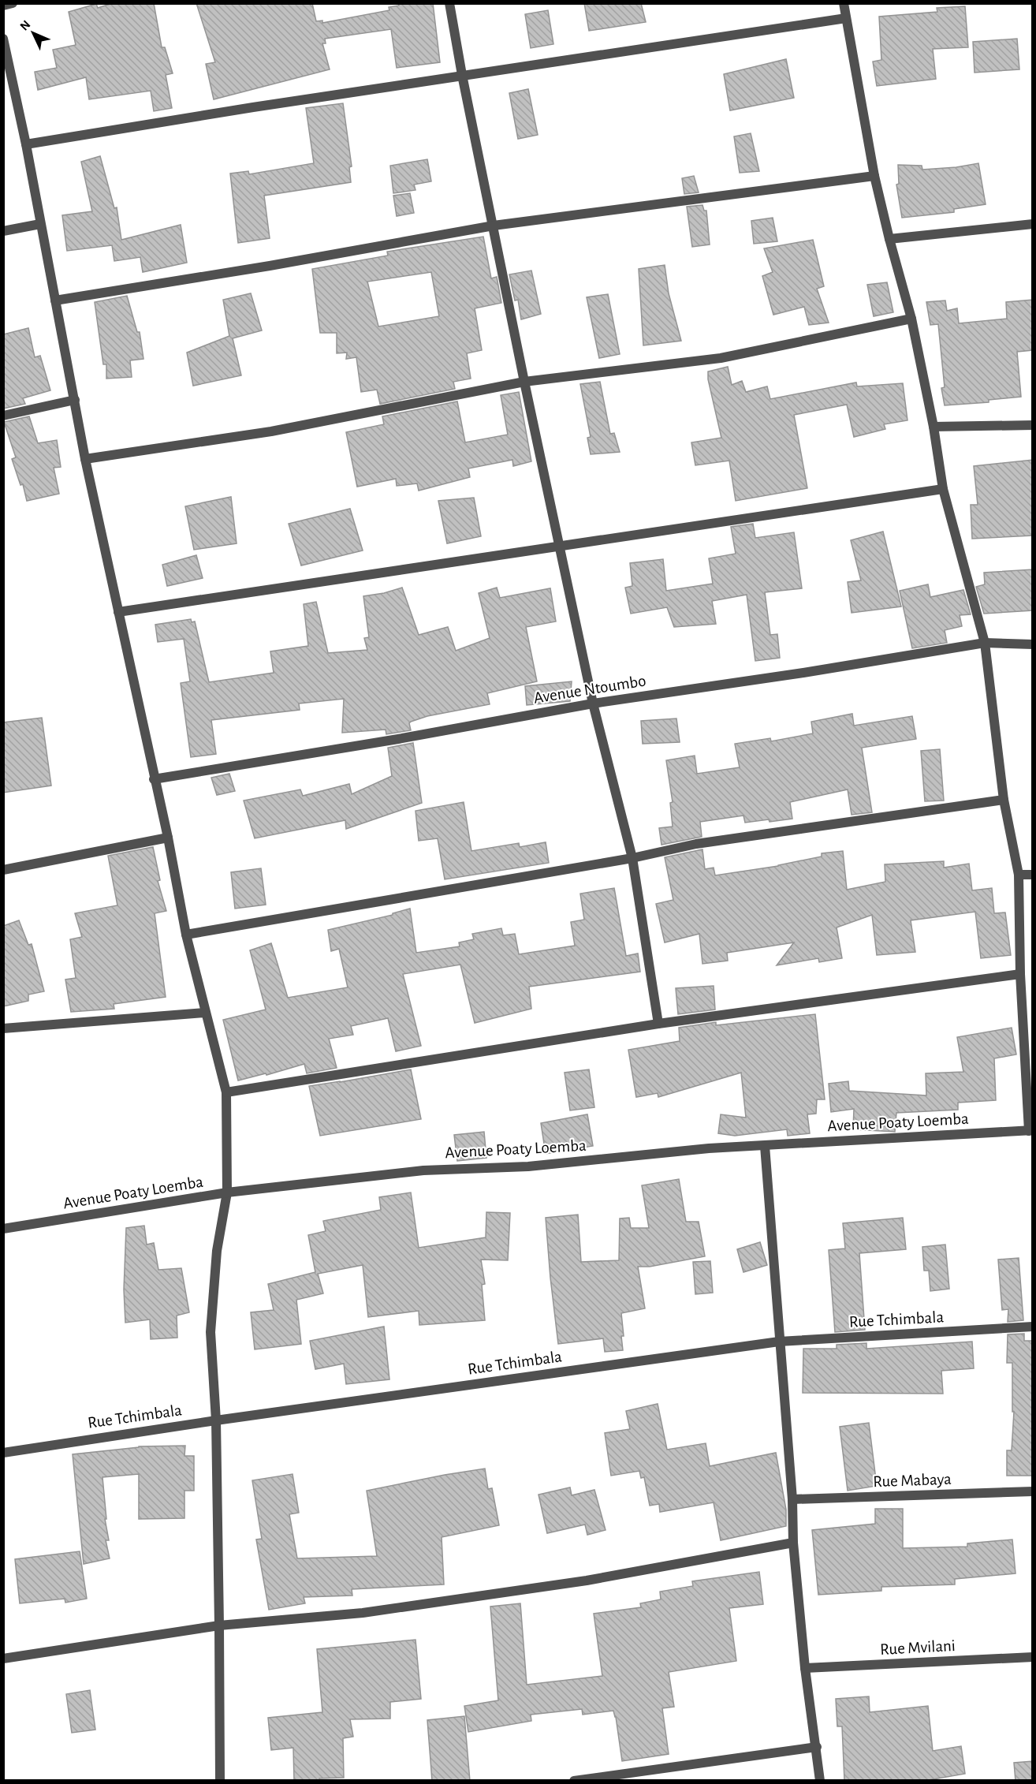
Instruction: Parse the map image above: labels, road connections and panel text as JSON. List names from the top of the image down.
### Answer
{
  "streets": {
    "street": [
      "Avenue Ntoumbo",
      "Avenue Poaty Loemba",
      "Rue Tchimbala",
      "Rue Mabaya",
      "Rue Mvilani"
    ]
  },
  "north": "top left"
}
